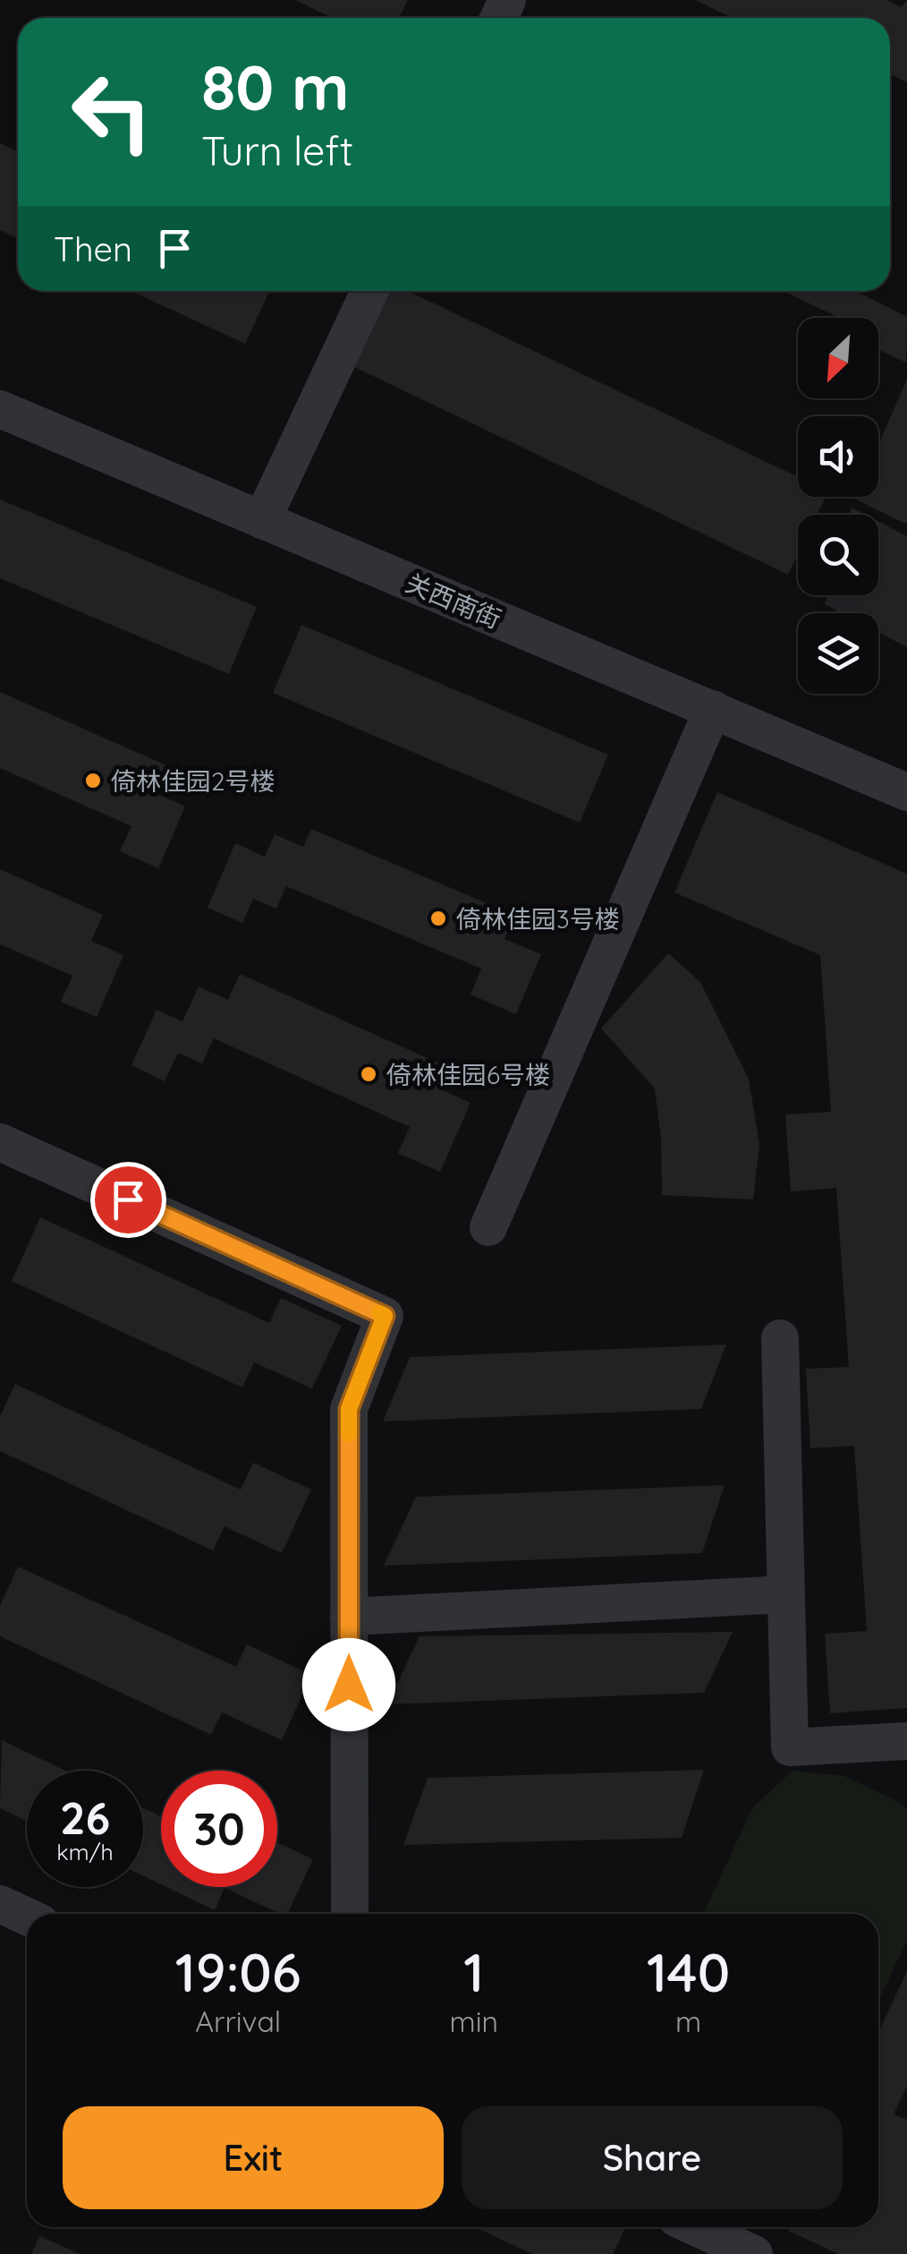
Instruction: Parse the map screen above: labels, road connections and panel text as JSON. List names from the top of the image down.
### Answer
{
  "streets": {
    "street": ["关西南街"]
  },
  "places": ["倚林佳园2号楼", "倚林佳园3号楼", "倚林佳园6号楼"],
  "north": "bottom left",
  "page": {
    "turn": ["80 m", "Turn left"],
    "then": "Then",
    "speed": "26 km/h",
    "limit": "30",
    "eta": [
      "19:06",
      "Arrival",
      "1",
      "min",
      "140",
      "m"
    ],
    "buttons": ["Exit", "Share"]
  }
}
